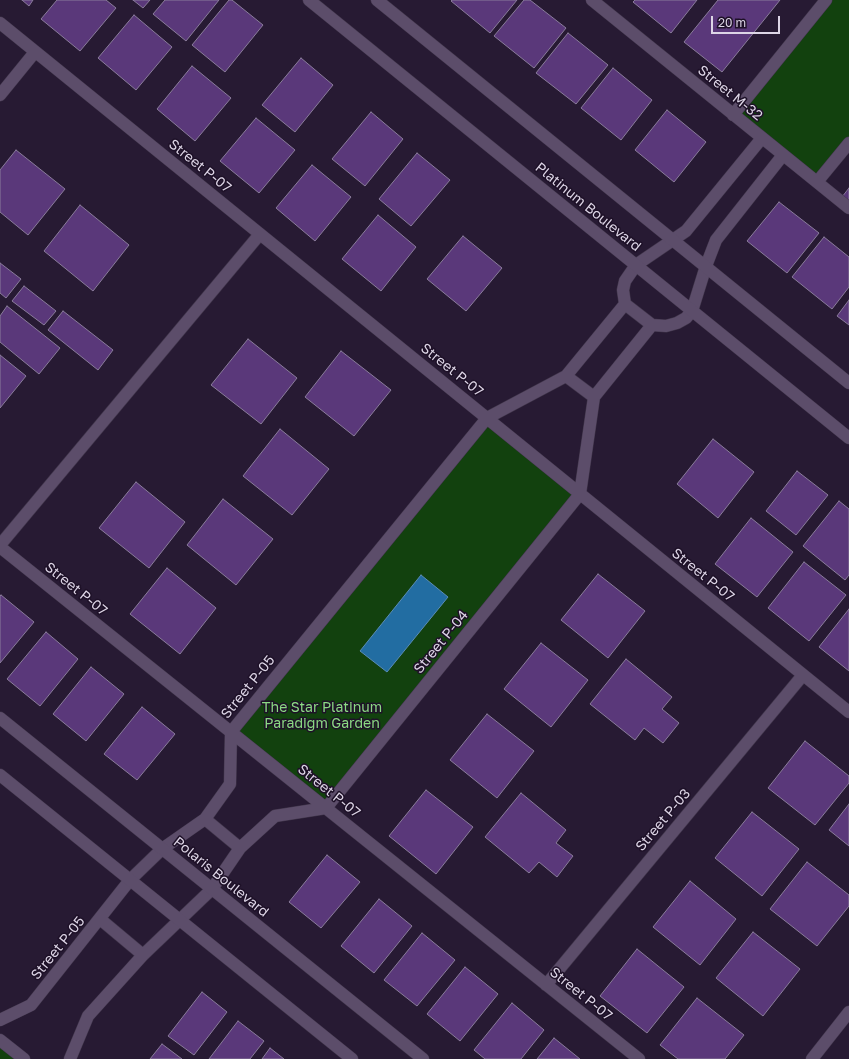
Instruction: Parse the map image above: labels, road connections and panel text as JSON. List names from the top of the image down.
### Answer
{
  "streets": {
    "street": [
      "Street M-32",
      "Street P-07",
      "Platinum Boulevard",
      "Street P-04",
      "Street P-05",
      "Street P-03",
      "Polaris Boulevard"
    ]
  },
  "crossings": [
    ["Street P-07", "Street P-04"],
    ["Street P-07", "Street P-05"],
    ["Street P-07", "Street P-03"],
    ["Street P-05", "Polaris Boulevard"]
  ],
  "parks": ["The Star Platinum Paradigm Garden"],
  "scale_bar": "20 m"
}
